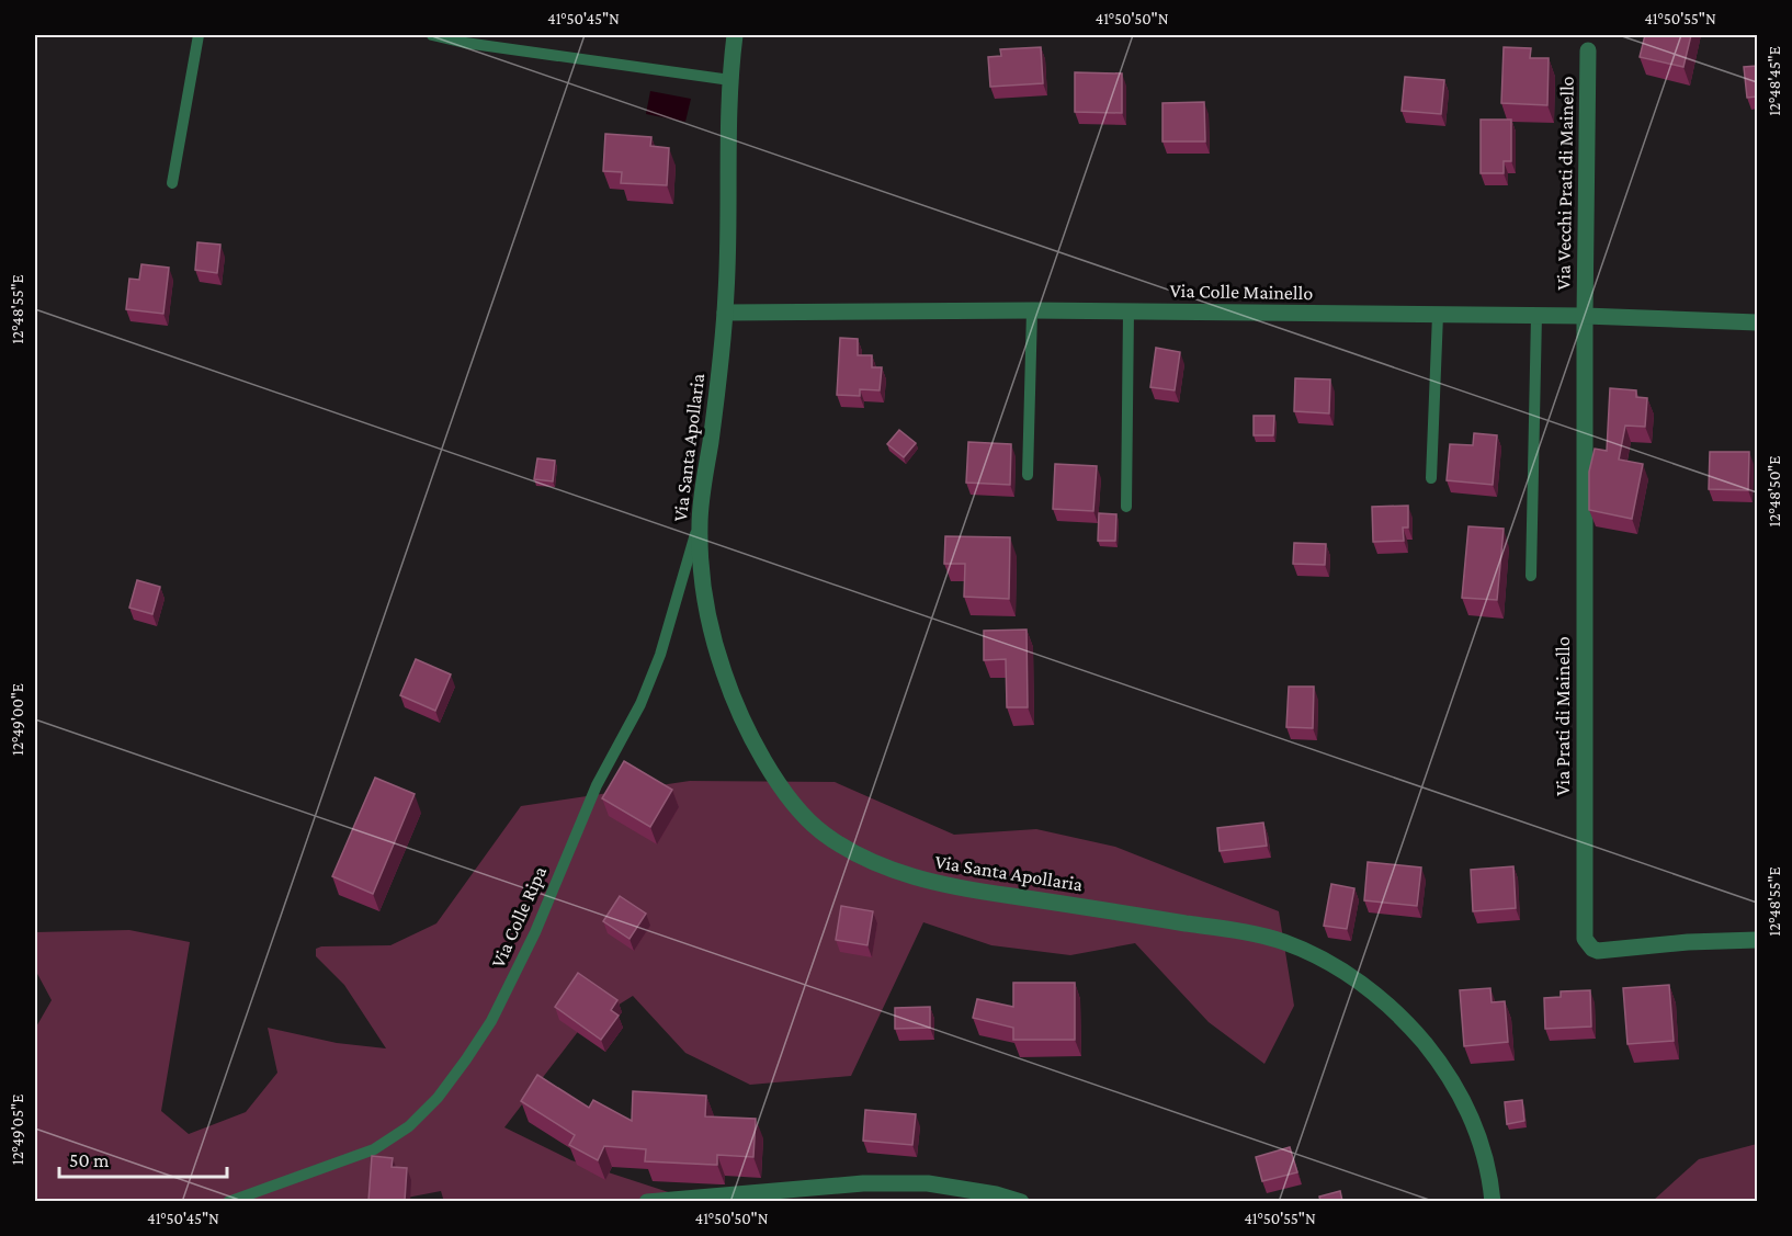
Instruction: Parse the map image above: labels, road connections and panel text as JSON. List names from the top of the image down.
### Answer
{
  "streets": {
    "street": [
      "Via Vecchi Prati di Mainello",
      "Via Colle Mainello",
      "Via Santa Apollaria",
      "Via Prati di Mainello"
    ],
    "lane": ["Via Colle Ripa"]
  },
  "crossings": [
    ["Via Vecchi Prati di Mainello", "Via Colle Mainello"],
    ["Via Vecchi Prati di Mainello", "Via Prati di Mainello"],
    ["Via Colle Mainello", "Via Santa Apollaria"],
    ["Via Colle Mainello", "Via Prati di Mainello"],
    ["Via Santa Apollaria", "Via Colle Ripa"]
  ],
  "scale_bar": "50 m",
  "coordinates": [
    "41°50'45\"N",
    "41°50'50\"N",
    "41°50'55\"N",
    "12°48'45\"E",
    "12°48'55\"E",
    "12°48'50\"E",
    "12°49'00\"E",
    "12°49'05\"E"
  ]
}
